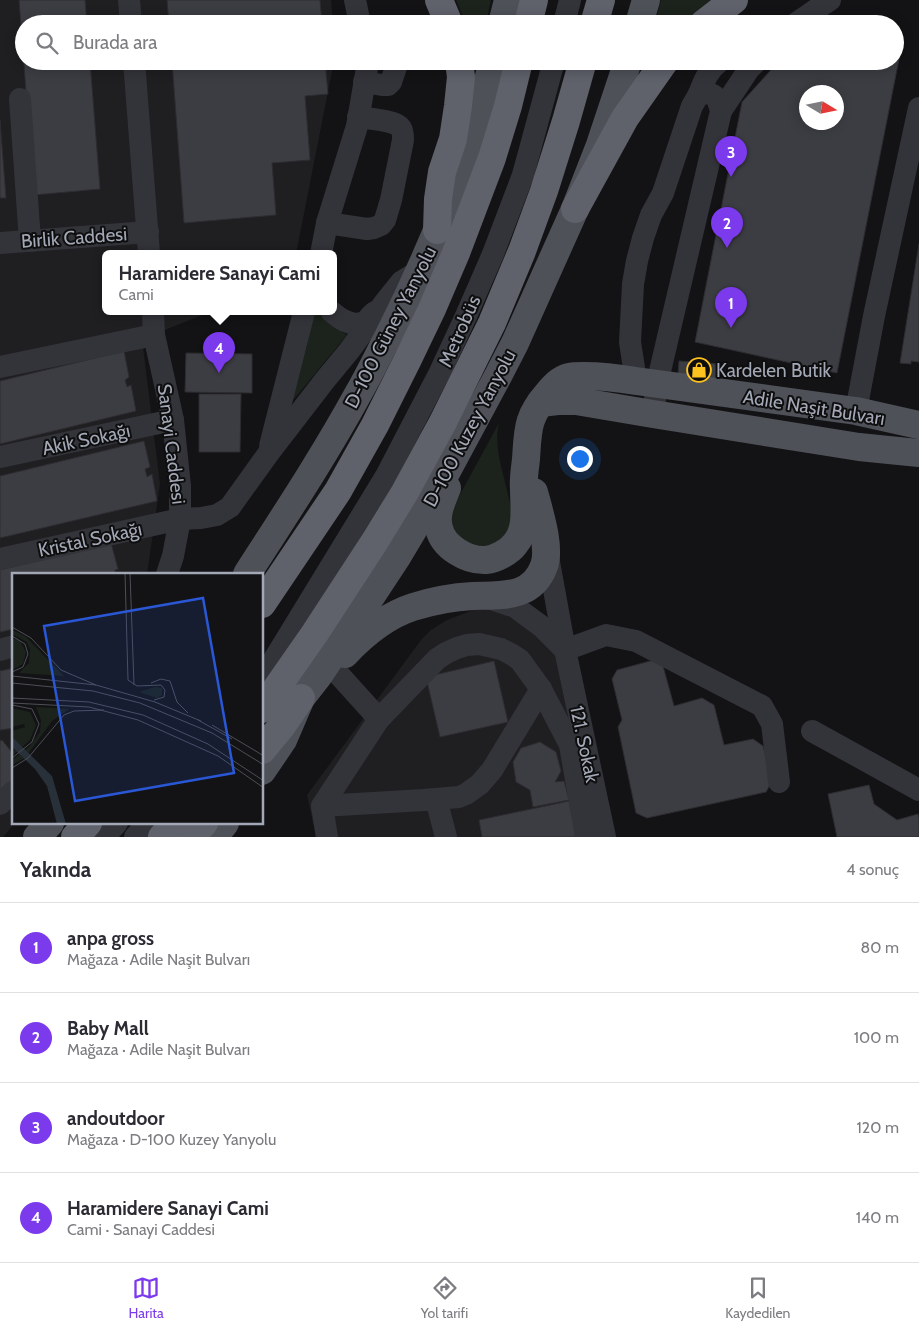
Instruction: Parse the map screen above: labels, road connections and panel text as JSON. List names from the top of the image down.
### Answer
{
  "streets": {
    "main road": ["D-100 Güney Yanyolu", "Adile Naşit Bulvarı", "D-100 Kuzey Yanyolu"],
    "street": [
      "Birlik Caddesi",
      "Metrobüs",
      "Akik Sokağı",
      "Sanayi Caddesi",
      "Kristal Sokağı",
      "121. Sokak"
    ]
  },
  "crossings": [
    ["Adile Naşit Bulvarı", "D-100 Kuzey Yanyolu"],
    ["Adile Naşit Bulvarı", "121. Sokak"],
    ["Akik Sokağı", "Sanayi Caddesi"],
    ["Sanayi Caddesi", "Kristal Sokağı"]
  ],
  "places": {
    "shop": ["Kardelen Butik"]
  },
  "north": "right",
  "page": {
    "search": "Burada ara",
    "pins": [
      "3",
      "2",
      "1",
      "4"
    ],
    "popup": ["Haramidere Sanayi Cami", "Cami"],
    "heading": ["Yakında", "4 sonuç"],
    "list": [
      {
        "mark": "1",
        "name": "anpa gross",
        "note": "Mağaza · Adile Naşit Bulvarı",
        "value": "80 m"
      },
      {
        "mark": "2",
        "name": "Baby Mall",
        "note": "Mağaza · Adile Naşit Bulvarı",
        "value": "100 m"
      },
      {
        "mark": "3",
        "name": "andoutdoor",
        "note": "Mağaza · D-100 Kuzey Yanyolu",
        "value": "120 m"
      },
      {
        "mark": "4",
        "name": "Haramidere Sanayi Cami",
        "note": "Cami · Sanayi Caddesi",
        "value": "140 m"
      }
    ],
    "nav": ["Harita", "Yol tarifi", "Kaydedilen"]
  }
}
